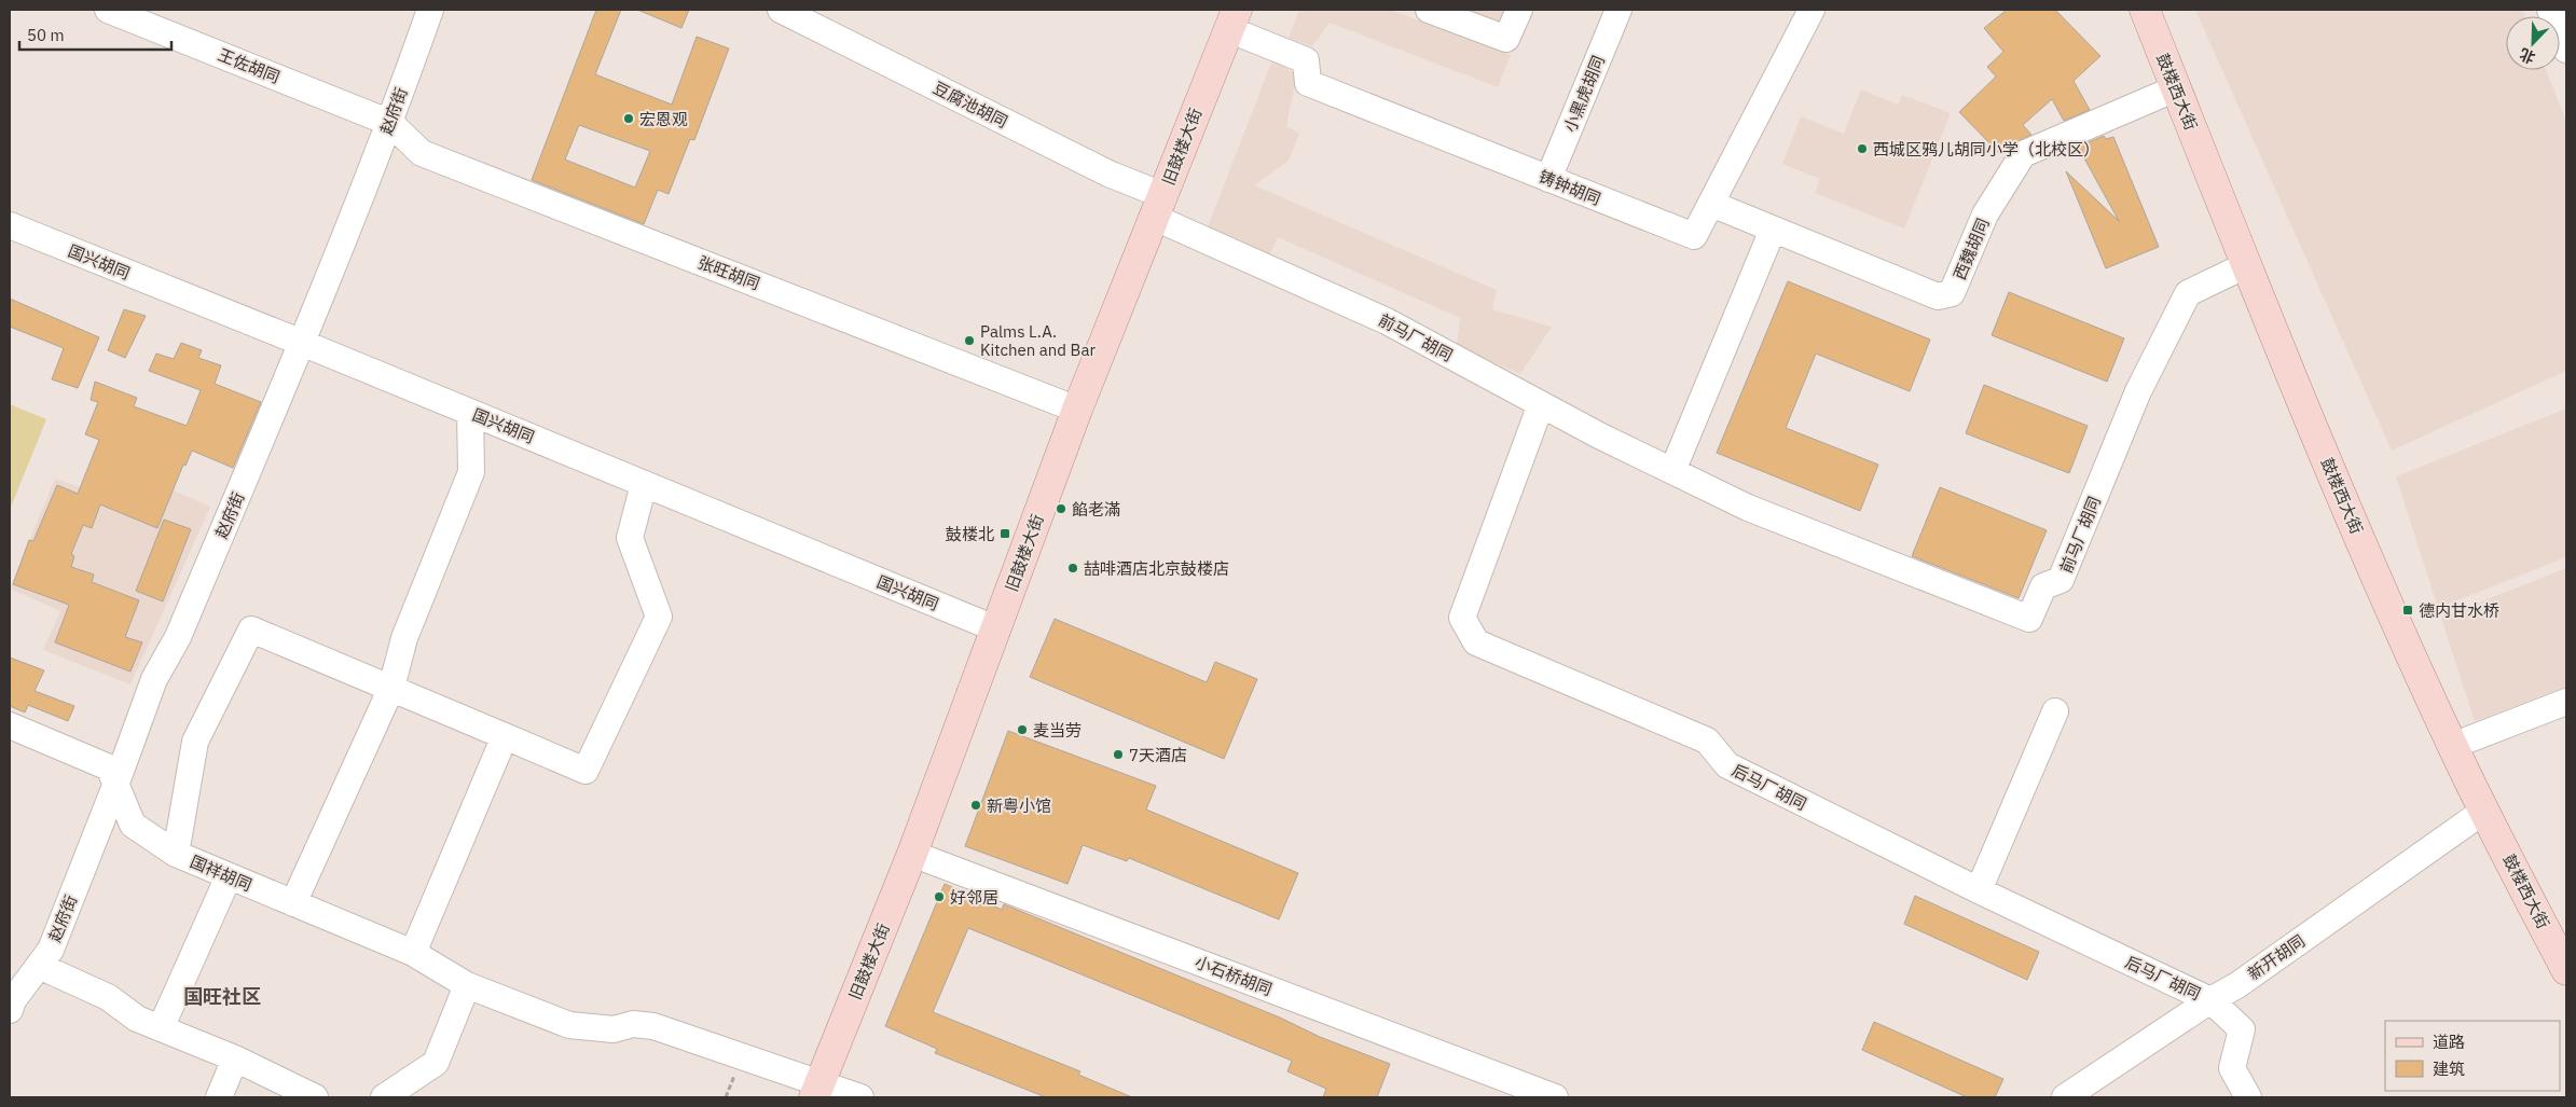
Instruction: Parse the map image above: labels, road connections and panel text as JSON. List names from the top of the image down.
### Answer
{
  "streets": {
    "main road": ["鼓楼西大街", "旧鼓楼大街"],
    "street": [
      "王佐胡同",
      "小黑虎胡同",
      "豆腐池胡同",
      "赵府街",
      "铸钟胡同",
      "西魏胡同",
      "国兴胡同",
      "张旺胡同",
      "前马厂胡同",
      "后马厂胡同",
      "国祥胡同",
      "新开胡同",
      "小石桥胡同"
    ]
  },
  "crossings": [
    ["王佐胡同", "赵府街"],
    ["王佐胡同", "张旺胡同"],
    ["鼓楼西大街", "西魏胡同"],
    ["鼓楼西大街", "前马厂胡同"],
    ["鼓楼西大街", "新开胡同"],
    ["小黑虎胡同", "铸钟胡同"],
    ["豆腐池胡同", "旧鼓楼大街"],
    ["豆腐池胡同", "前马厂胡同"],
    ["赵府街", "国兴胡同"],
    ["赵府街", "张旺胡同"],
    ["赵府街", "国祥胡同"],
    ["旧鼓楼大街", "铸钟胡同"],
    ["旧鼓楼大街", "国兴胡同"],
    ["旧鼓楼大街", "张旺胡同"],
    ["旧鼓楼大街", "前马厂胡同"],
    ["旧鼓楼大街", "国祥胡同"],
    ["旧鼓楼大街", "小石桥胡同"],
    ["铸钟胡同", "西魏胡同"],
    ["前马厂胡同", "后马厂胡同"],
    ["后马厂胡同", "新开胡同"]
  ],
  "districts": ["国旺社区"],
  "places": {
    "other": [
      "宏恩观",
      "西城区鸦儿胡同小学（北校区）",
      "Palms L.A. Kitchen and Bar",
      "餡老滿",
      "喆啡酒店北京鼓楼店",
      "麦当劳",
      "7天酒店",
      "新粤小馆",
      "好邻居"
    ],
    "transit": ["鼓楼北", "德内甘水桥"]
  },
  "legend": ["道路", "建筑"],
  "scale_bar": "50 m",
  "north": "bottom left"
}
